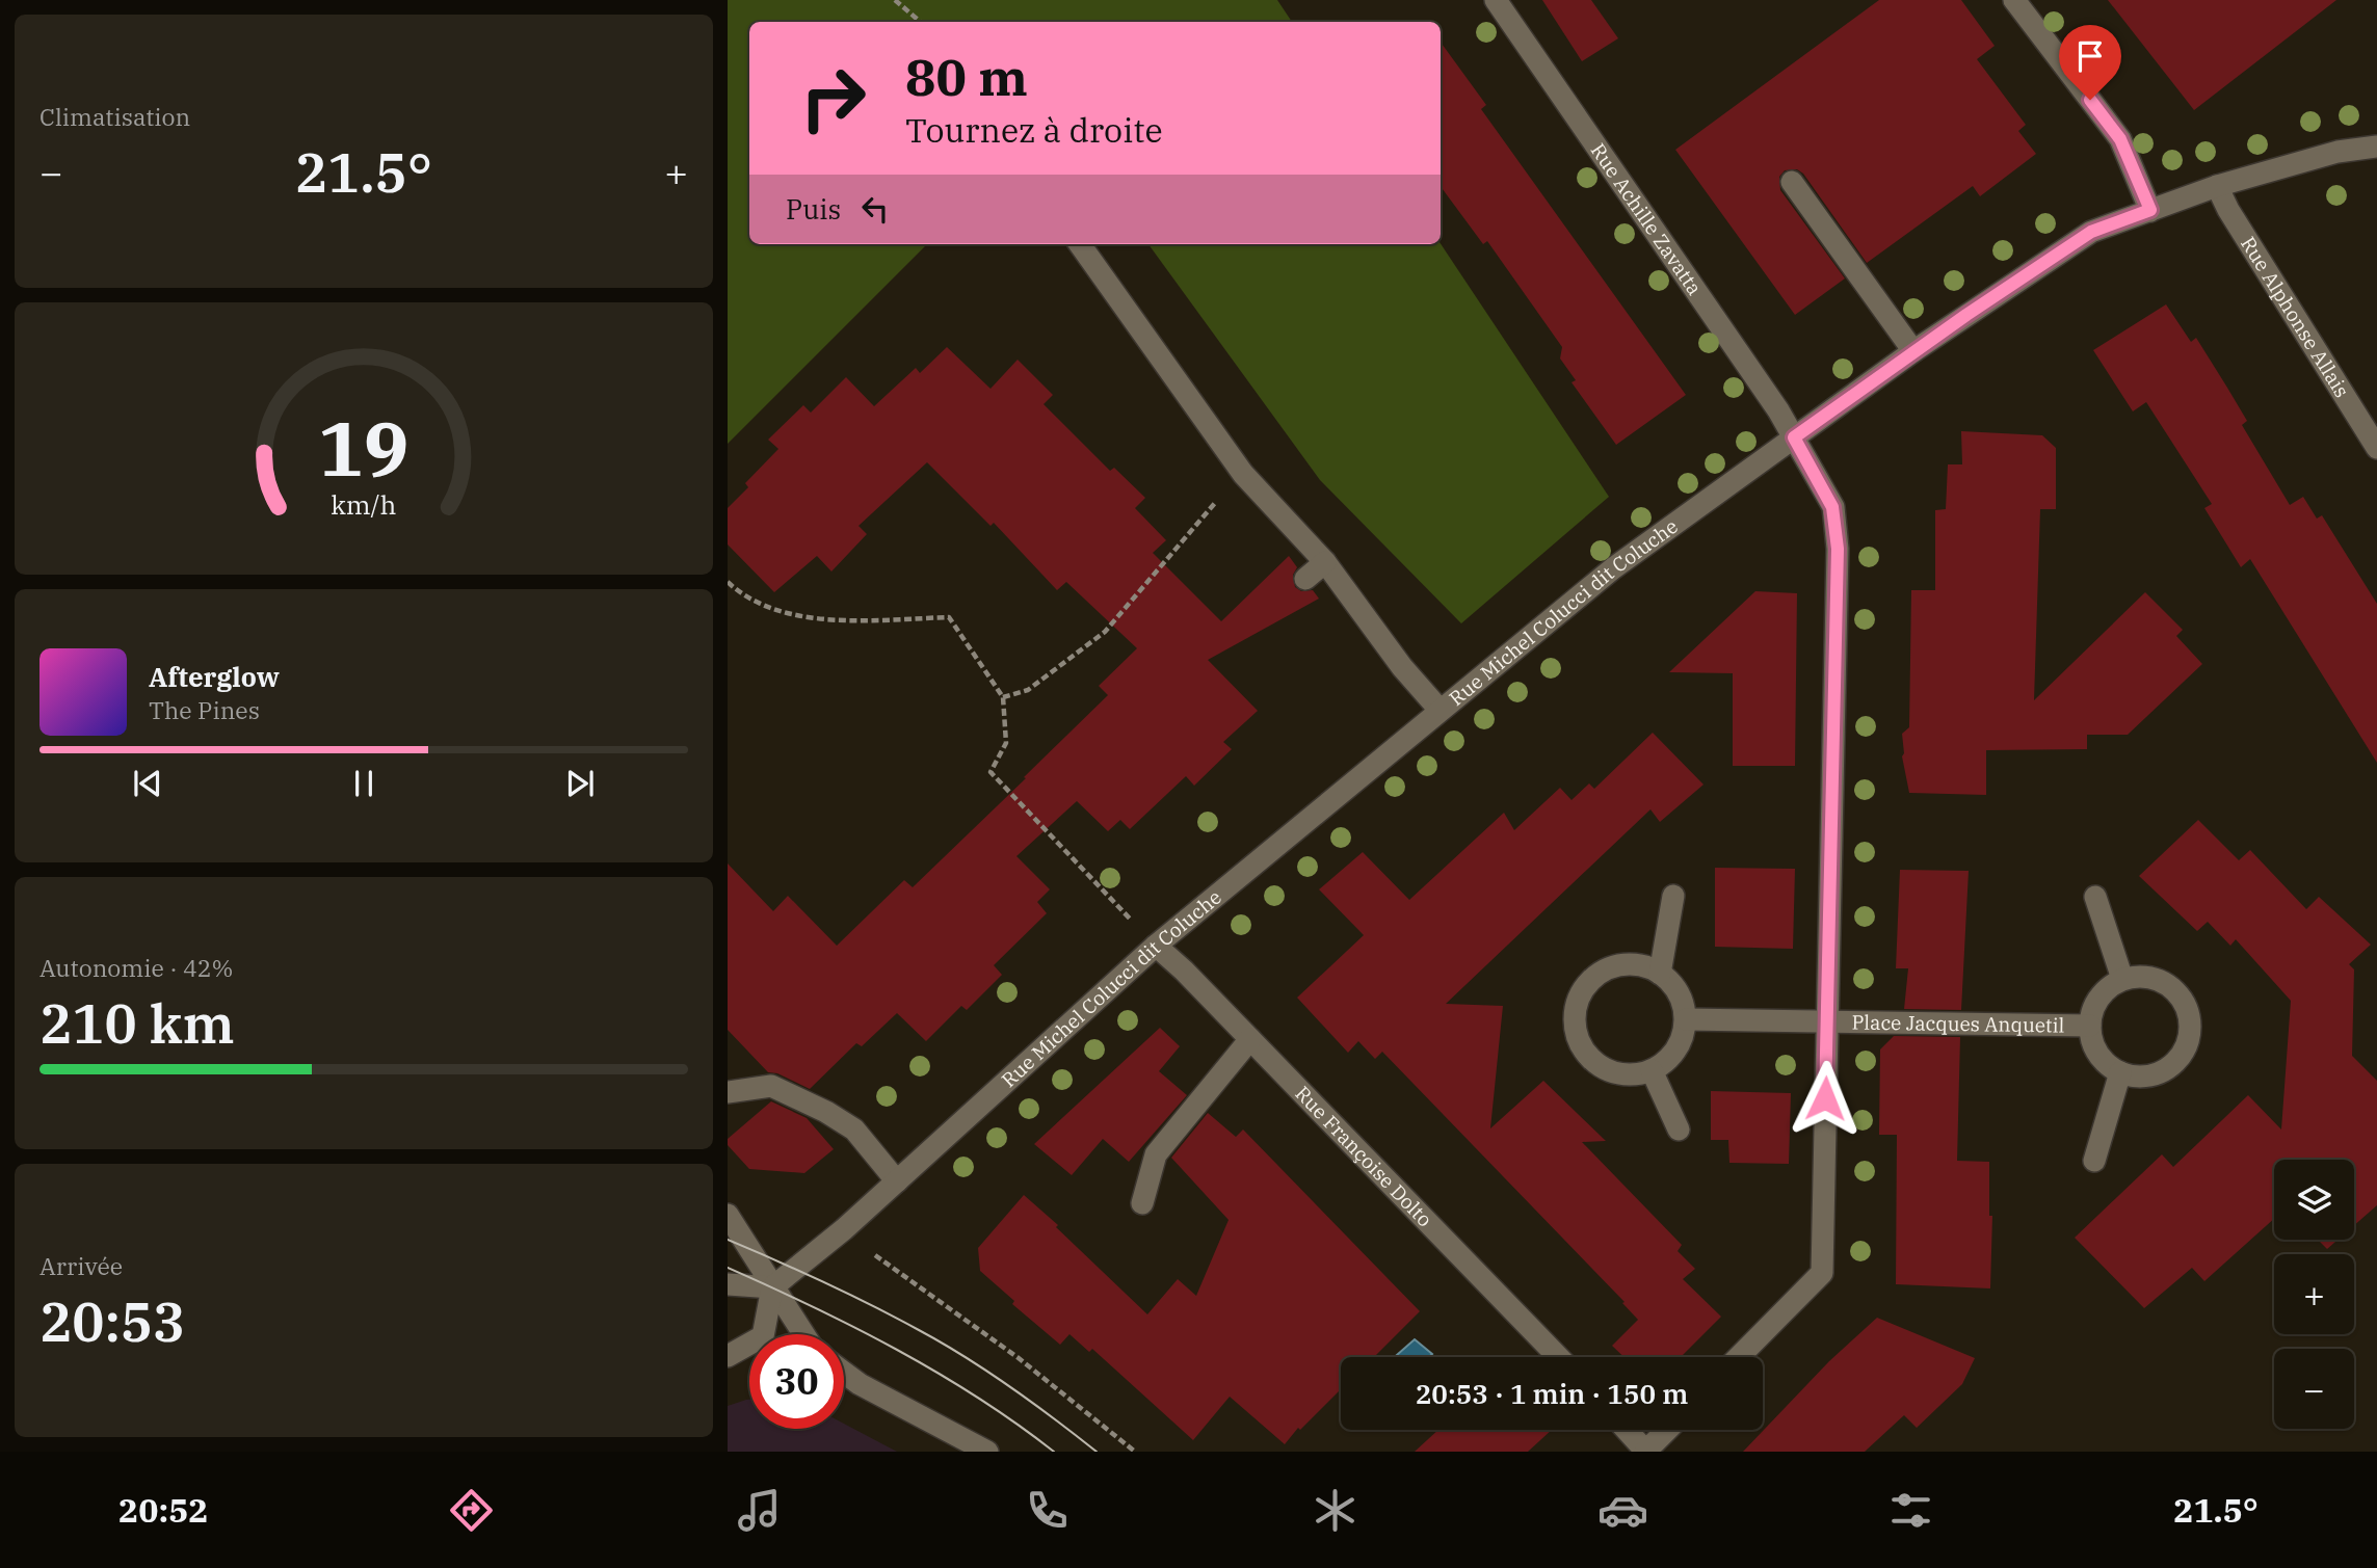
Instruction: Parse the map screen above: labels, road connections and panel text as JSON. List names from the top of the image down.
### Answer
{
  "streets": {
    "street": [
      "Rue Achille Zavatta",
      "Rue Alphonse Allais",
      "Rue Michel Colucci dit Coluche",
      "Place Jacques Anquetil",
      "Rue Françoise Dolto"
    ]
  },
  "crossings": [
    ["Rue Achille Zavatta", "Rue Michel Colucci dit Coluche"],
    ["Rue Alphonse Allais", "Rue Michel Colucci dit Coluche"],
    ["Rue Michel Colucci dit Coluche", "Rue Françoise Dolto"]
  ],
  "page": {
    "tile": [
      "Climatisation",
      ["Autonomie · 42%", "210 km"],
      ["Arrivée", "20:53"]
    ],
    "turn": ["80 m", "Tournez à droite"],
    "heat": ["−", "21.5°", "+"],
    "then": "Puis",
    "song": ["Afterglow", "The Pines"],
    "map_buttons": ["+", "−"],
    "limit": "30",
    "trip": "20:53 · 1 min · 150 m",
    "tabs": ["20:52", "21.5°"],
    "gauge": ["19", "km/h"]
  }
}
